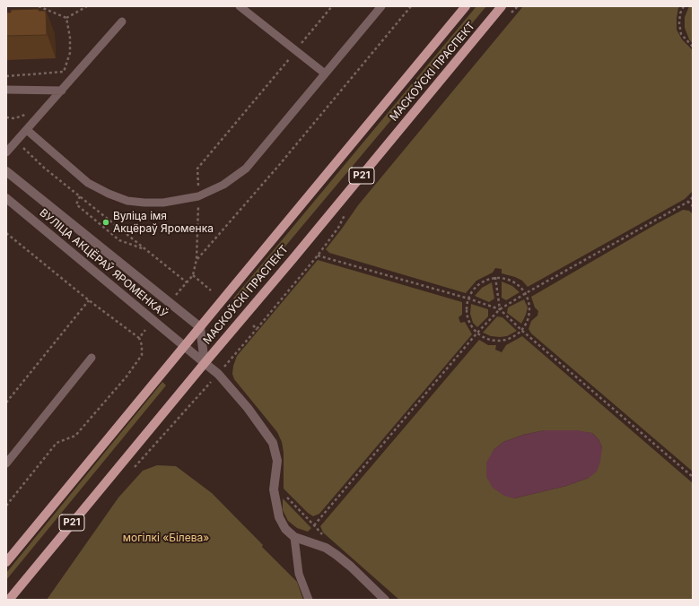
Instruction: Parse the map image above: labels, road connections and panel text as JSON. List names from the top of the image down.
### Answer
{
  "streets": {
    "main road": ["МАСКОЎСКІ ПРАСПЕКТ", "Р21"],
    "street": ["ВУЛІЦА АКЦЁРАЎ ЯРОМЕНКАЎ"]
  },
  "crossings": [
    ["МАСКОЎСКІ ПРАСПЕКТ", "ВУЛІЦА АКЦЁРАЎ ЯРОМЕНКАЎ"]
  ],
  "parks": ["могілкі «Білева»"],
  "places": ["Вуліца імя Акцёраў Яроменка"]
}
